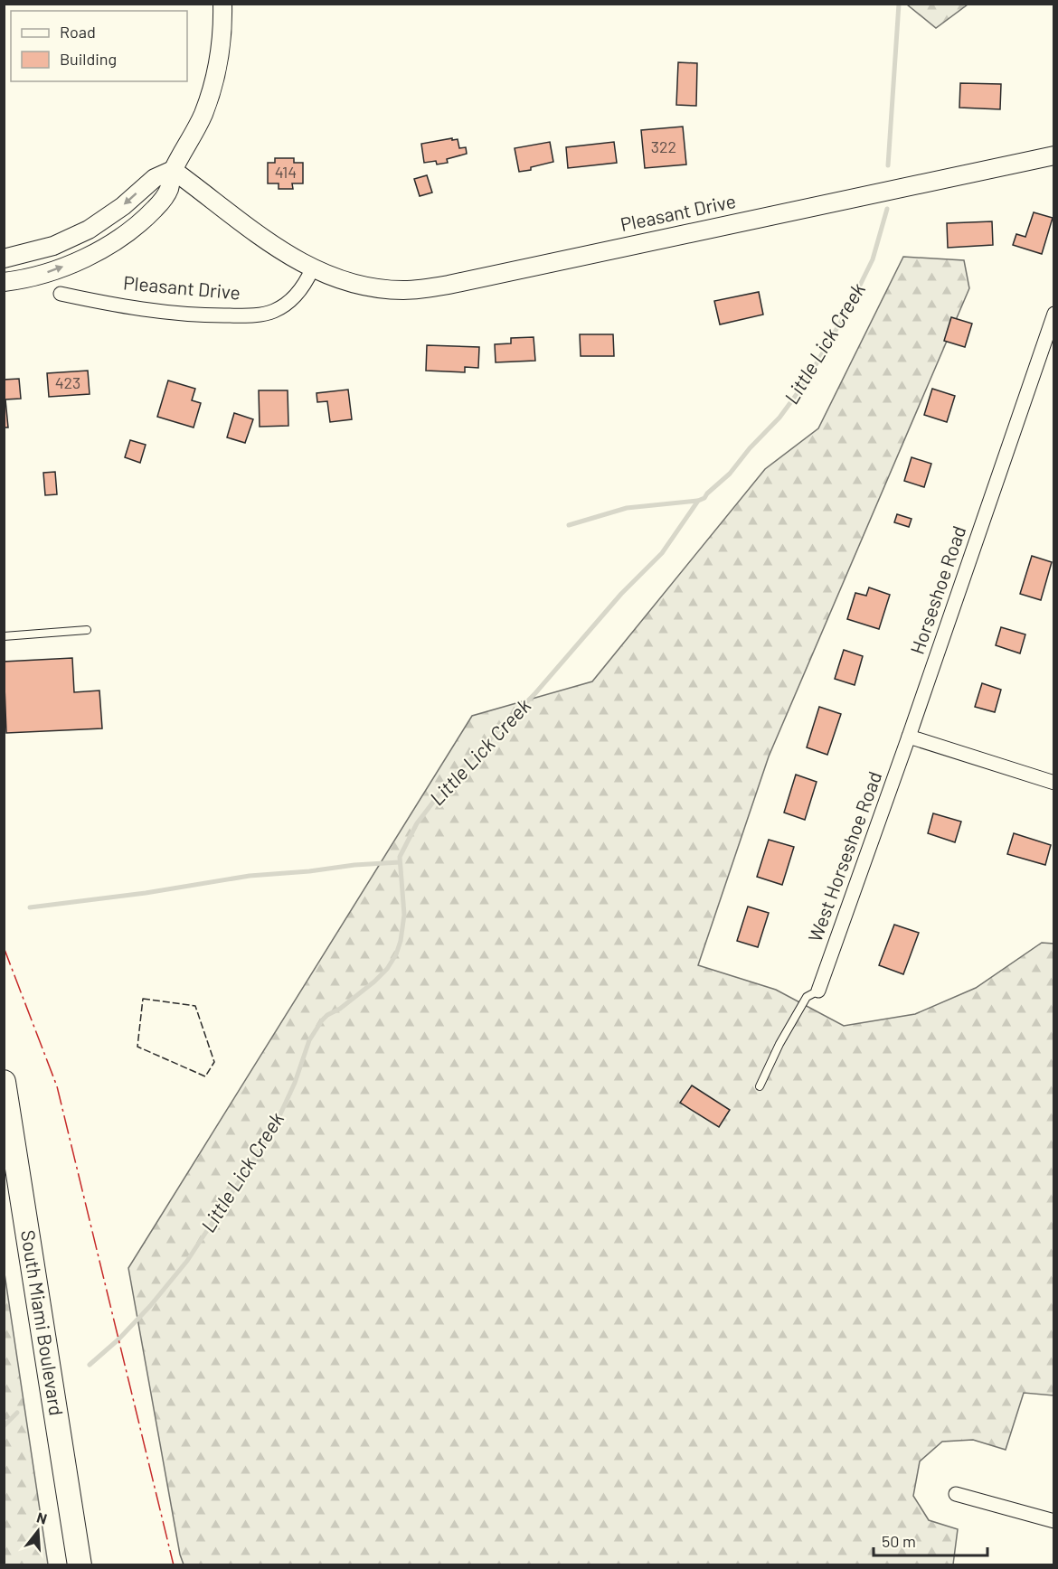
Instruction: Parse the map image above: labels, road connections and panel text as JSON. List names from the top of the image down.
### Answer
{
  "streets": {
    "highway": ["South Miami Boulevard"],
    "street": ["Pleasant Drive", "Horseshoe Road", "West Horseshoe Road"]
  },
  "crossings": [
    ["Horseshoe Road", "West Horseshoe Road"]
  ],
  "water": ["Little Lick Creek"],
  "house_numbers": ["322", "414", "423"],
  "legend": ["Road", "Building"],
  "scale_bar": "50 m",
  "north": "top"
}
